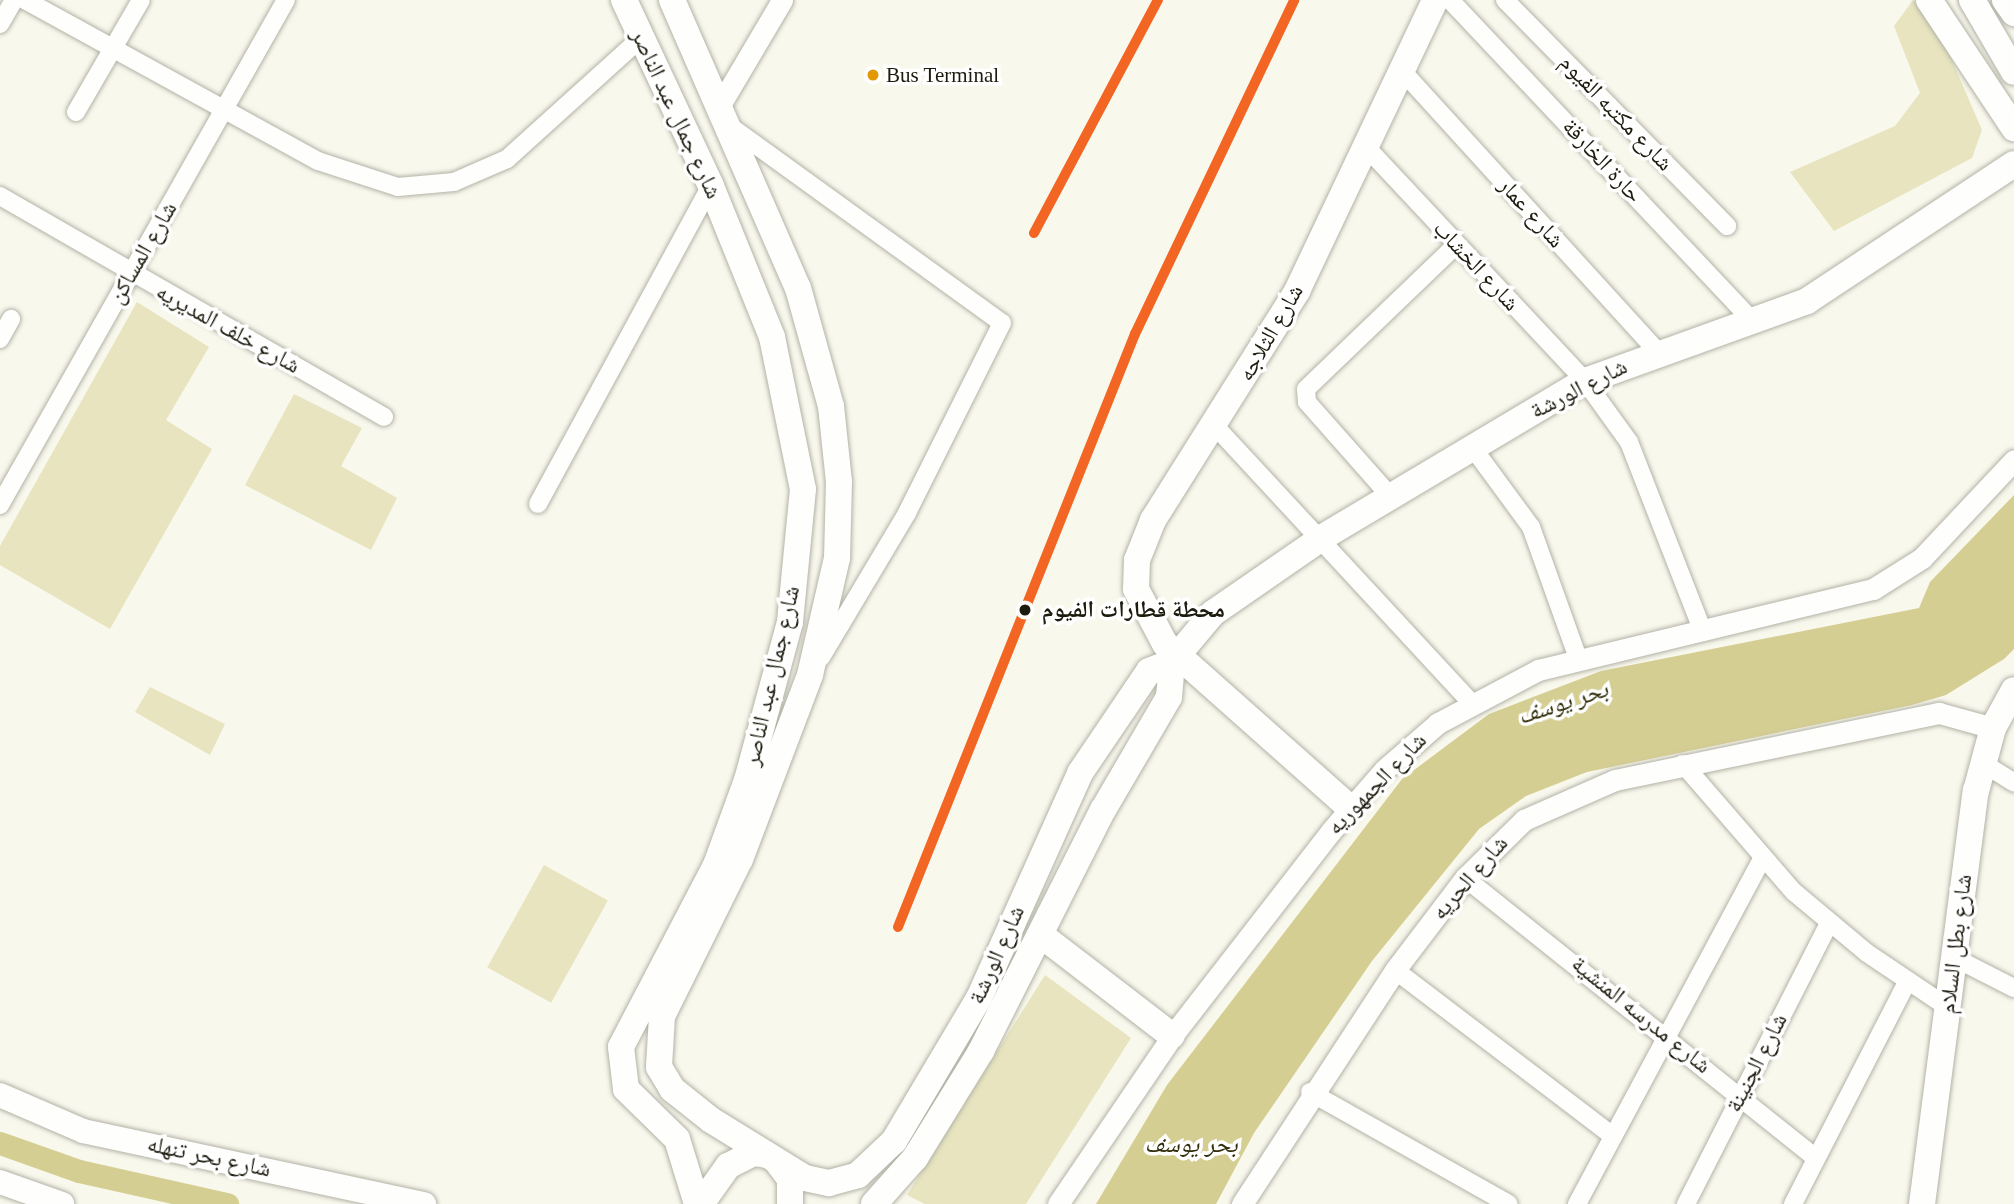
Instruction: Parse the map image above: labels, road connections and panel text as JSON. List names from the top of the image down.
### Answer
{
  "streets": {
    "main road": [
      "شارع جمال عبد الناصر",
      "شارع الثلاجه",
      "شارع الورشة",
      "شارع بطل السلام",
      "شارع بحر تنهله"
    ],
    "street": [
      "شارع مكتبه الفيوم",
      "حارة الخارقة",
      "شارع عمار",
      "شارع المساكن",
      "شارع الخشاب",
      "شارع خلف المديريه",
      "شارع الجمهوريه",
      "شارع الحريه",
      "شارع مدرسه المنشية",
      "شارع الجنينة"
    ]
  },
  "crossings": [
    ["حارة الخارقة", "شارع الورشة"],
    ["شارع عمار", "شارع الثلاجه"],
    ["شارع عمار", "شارع الورشة"],
    ["شارع المساكن", "شارع خلف المديريه"],
    ["شارع الخشاب", "شارع الثلاجه"],
    ["شارع الخشاب", "شارع الورشة"],
    ["شارع الخشاب", "شارع الجمهوريه"],
    ["شارع الثلاجه", "شارع الورشة"],
    ["شارع الثلاجه", "شارع الجمهوريه"],
    ["شارع الحريه", "شارع بطل السلام"],
    ["شارع الحريه", "شارع مدرسه المنشية"],
    ["شارع مدرسه المنشية", "شارع الجنينة"]
  ],
  "water": ["بحر يوسف"],
  "places": ["Bus Terminal", "محطة قطارات الفيوم"]
}
